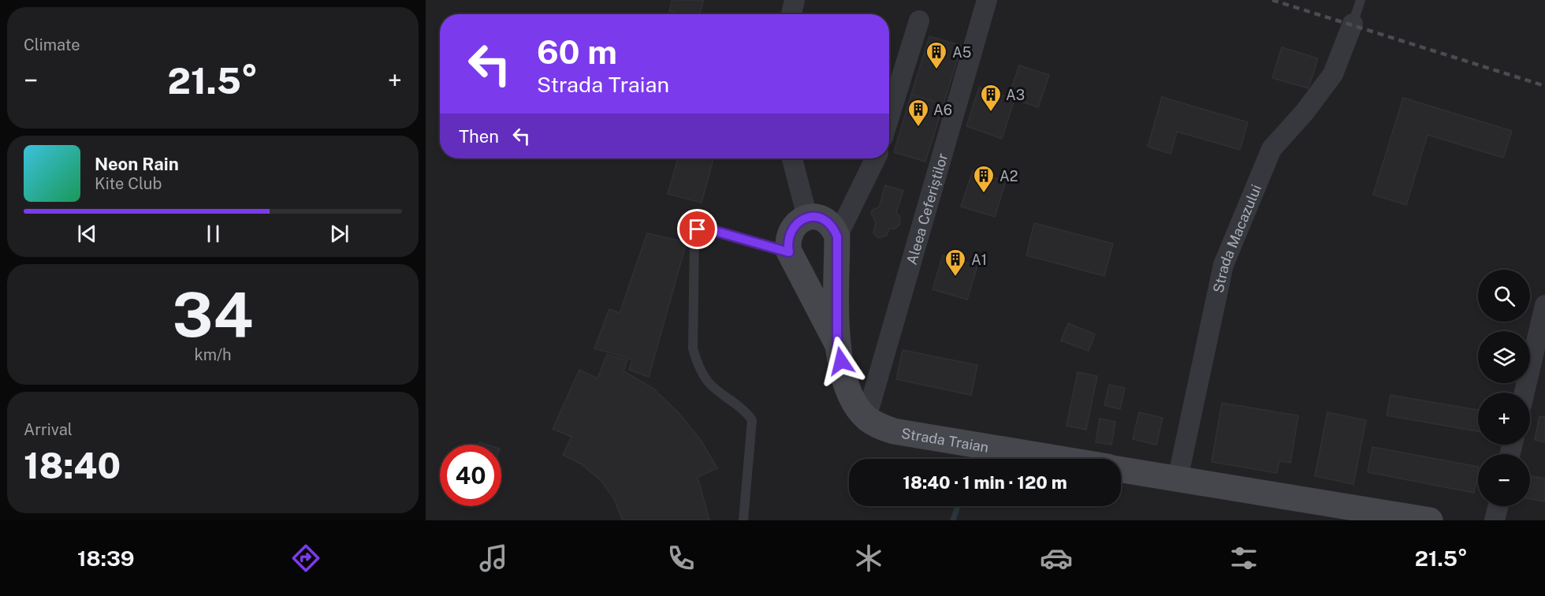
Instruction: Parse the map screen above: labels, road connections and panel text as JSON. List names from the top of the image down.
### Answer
{
  "streets": {
    "street": ["Aleea Ceferiștilor", "Strada Macazului", "Strada Traian"]
  },
  "crossings": [
    ["Aleea Ceferiștilor", "Strada Traian"]
  ],
  "places": {
    "building": [
      "A5",
      "A3",
      "A6",
      "A2",
      "A1"
    ]
  },
  "page": {
    "tile": [
      "Climate",
      ["34", "km/h"],
      ["Arrival", "18:40"]
    ],
    "turn": ["60 m", "Strada Traian"],
    "heat": ["−", "21.5°", "+"],
    "then": "Then",
    "song": ["Neon Rain", "Kite Club"],
    "map_buttons": ["+", "−"],
    "limit": "40",
    "trip": "18:40 · 1 min · 120 m",
    "tabs": ["18:39", "21.5°"]
  }
}
